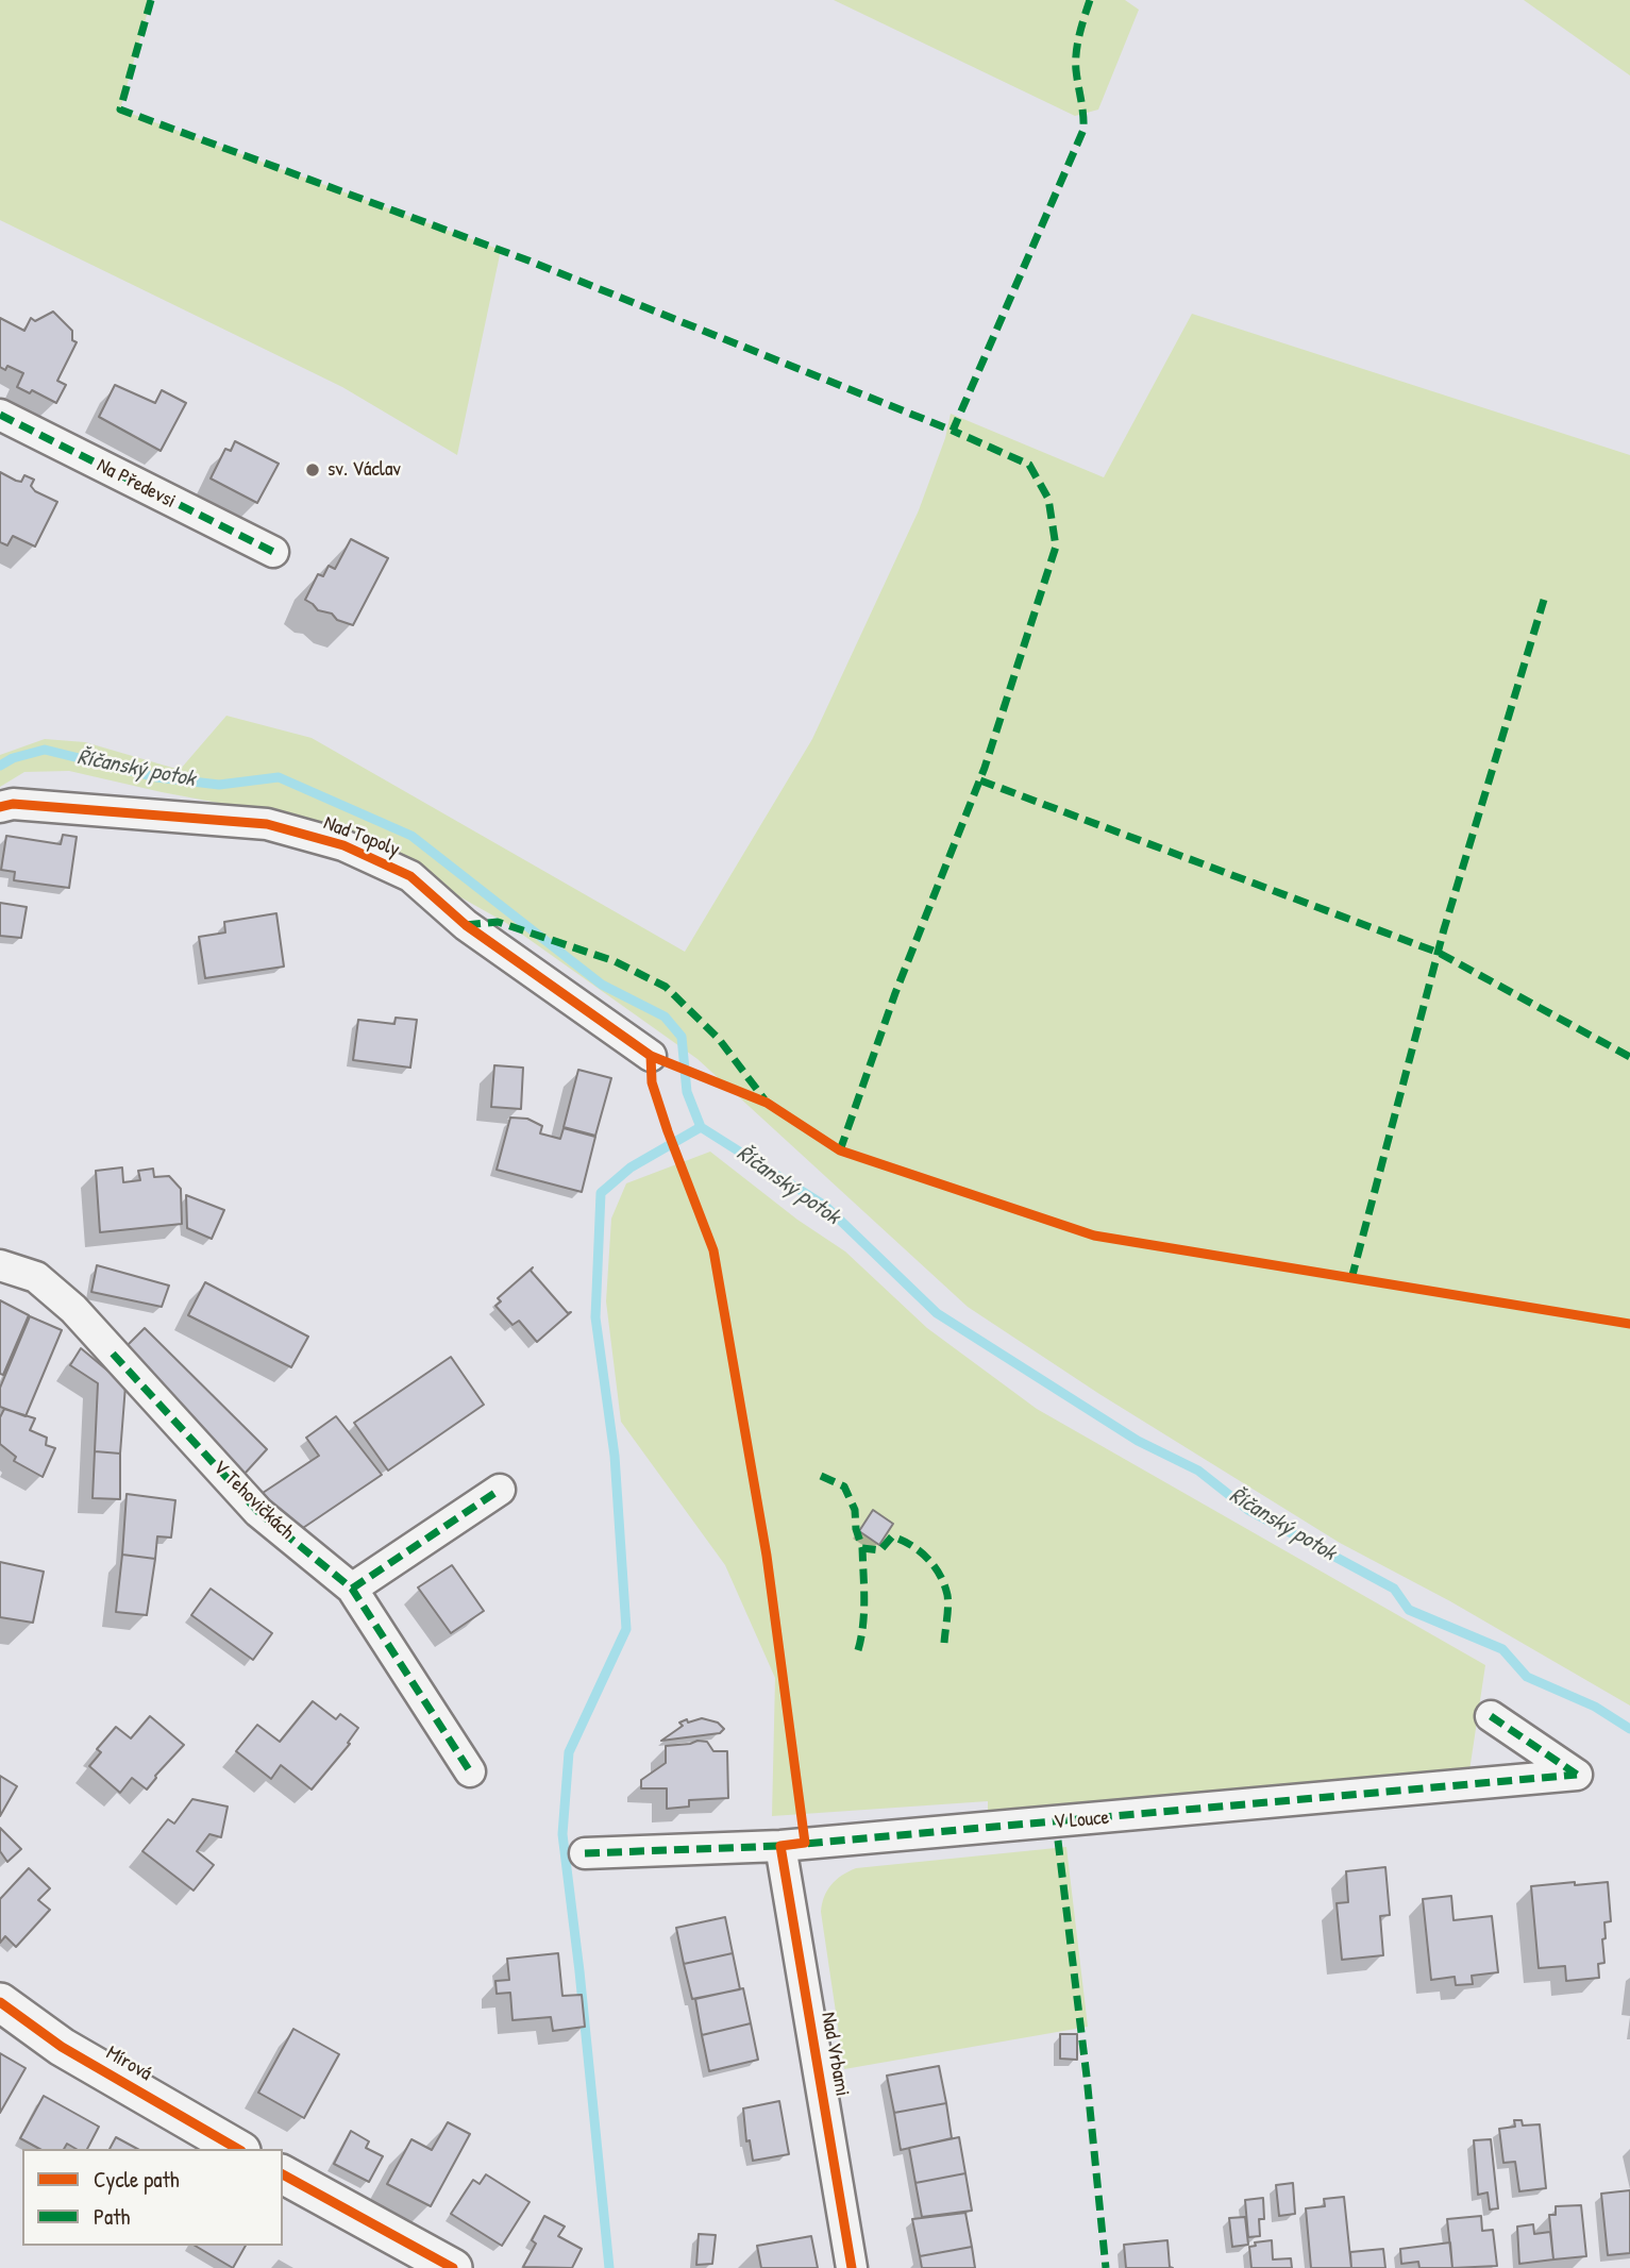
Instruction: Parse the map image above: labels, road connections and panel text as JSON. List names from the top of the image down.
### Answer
{
  "streets": {
    "street": [
      "Na Předevsi",
      "Nad Topoly",
      "V Tehovičkách",
      "V Louce",
      "Nad Vrbami",
      "Mírová"
    ]
  },
  "crossings": [
    ["V Louce", "Nad Vrbami"]
  ],
  "water": ["Říčanský potok"],
  "places": ["sv. Václav"],
  "legend": ["Cycle path", "Path"]
}
